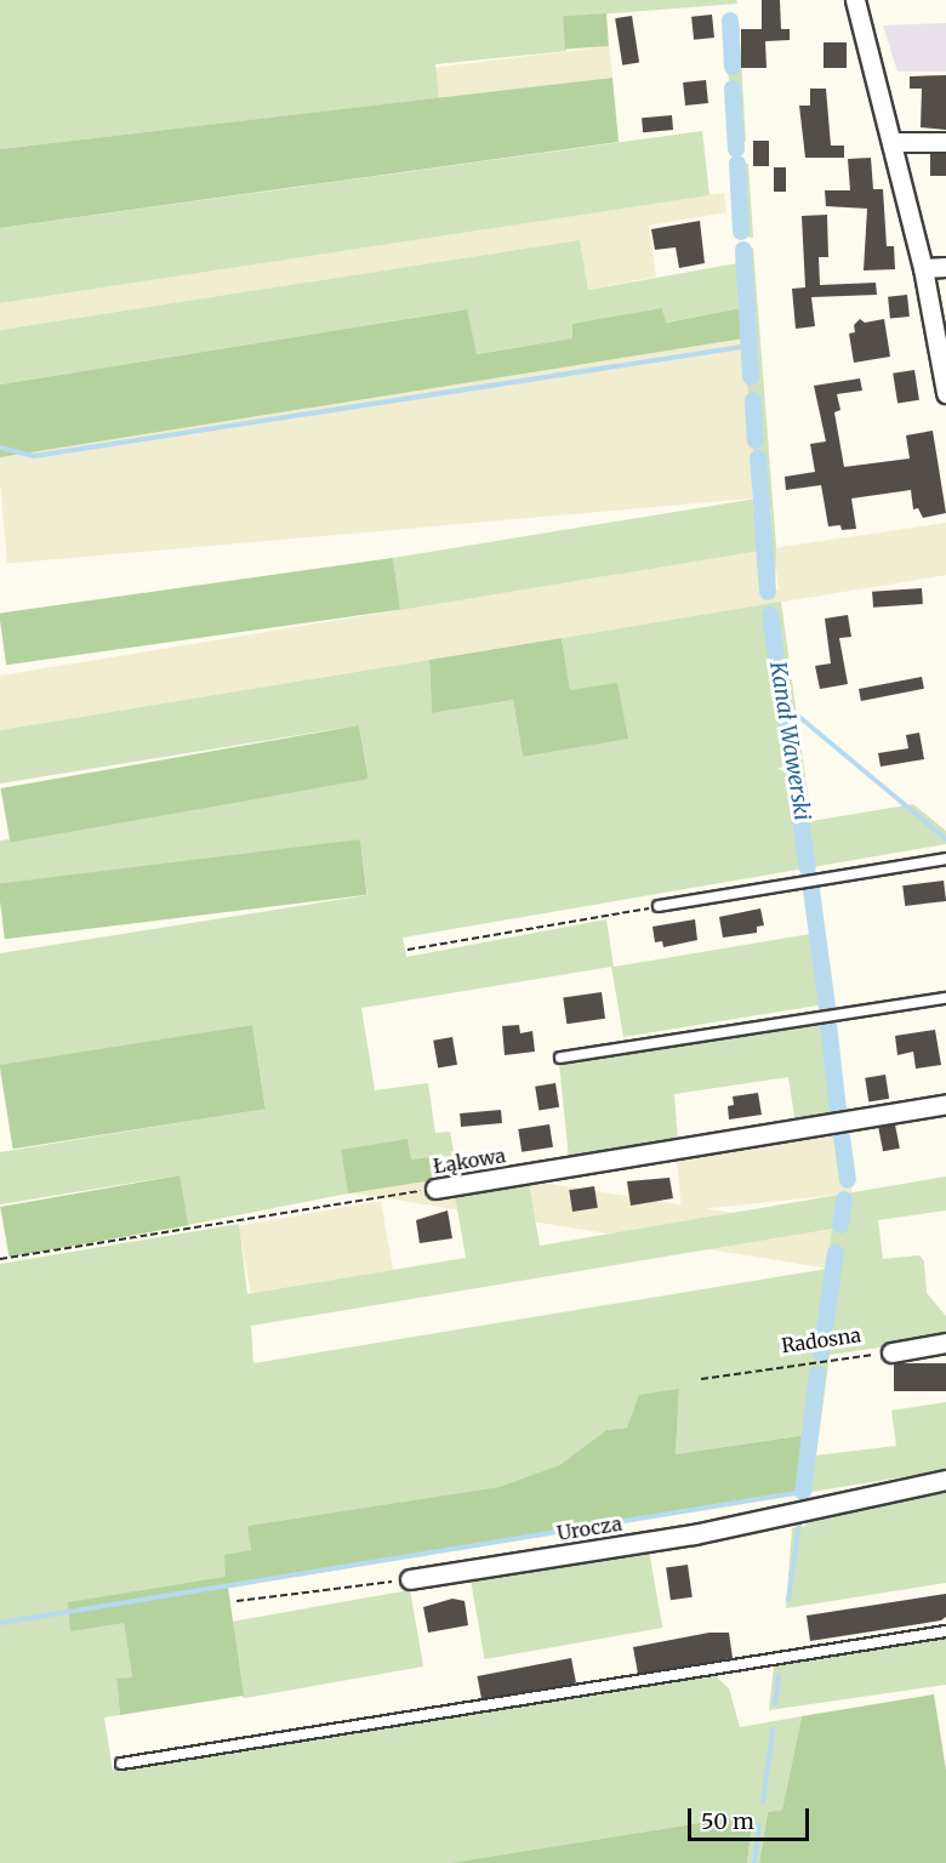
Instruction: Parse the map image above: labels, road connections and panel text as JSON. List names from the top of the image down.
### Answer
{
  "streets": {
    "street": ["Łąkowa", "Radosna", "Urocza"]
  },
  "water": ["Kanał Wawerski"],
  "scale_bar": "50 m"
}
